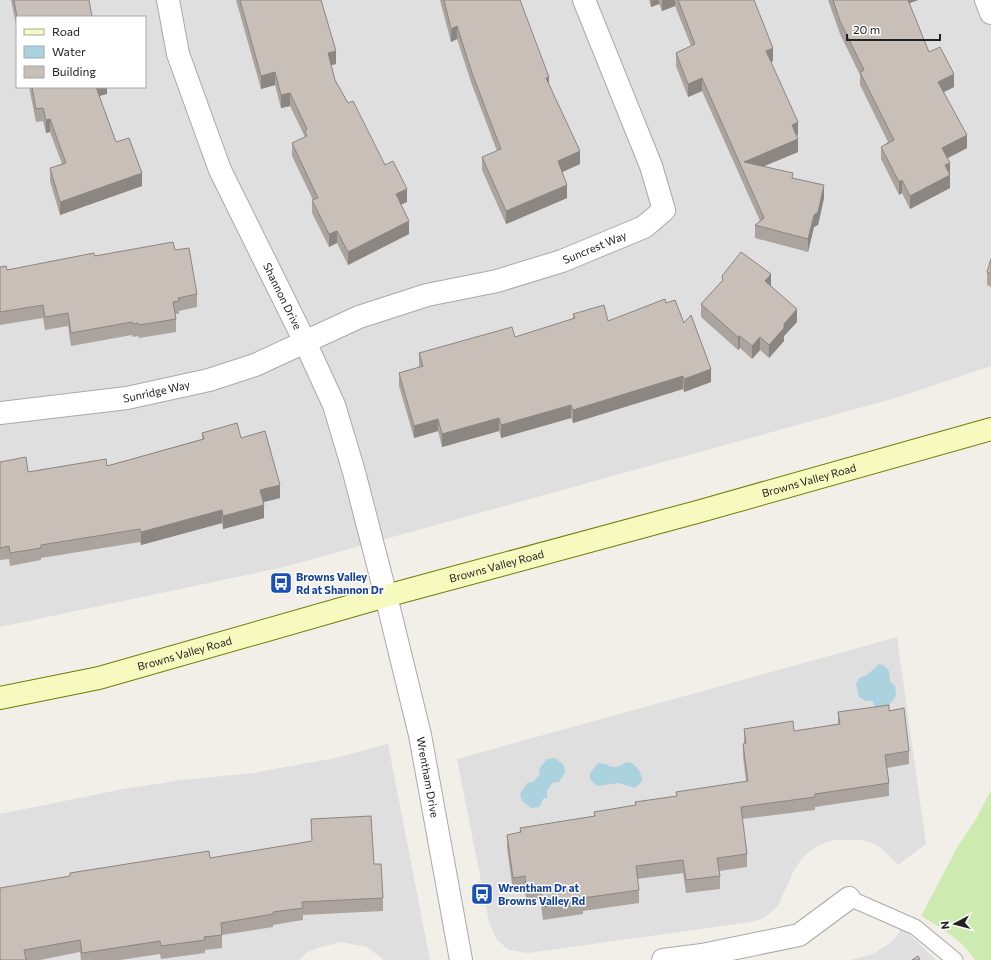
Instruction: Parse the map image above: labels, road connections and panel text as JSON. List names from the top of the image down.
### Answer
{
  "streets": {
    "main road": ["Browns Valley Road"],
    "street": [
      "Suncrest Way",
      "Shannon Drive",
      "Sunridge Way",
      "Wrentham Drive"
    ]
  },
  "crossings": [
    ["Suncrest Way", "Shannon Drive"],
    ["Suncrest Way", "Sunridge Way"],
    ["Shannon Drive", "Sunridge Way"],
    ["Shannon Drive", "Browns Valley Road"],
    ["Shannon Drive", "Wrentham Drive"],
    ["Browns Valley Road", "Wrentham Drive"]
  ],
  "places": {
    "bus stop": ["Browns Valley Rd at Shannon Dr", "Wrentham Dr at Browns Valley Rd"]
  },
  "legend": ["Road", "Water", "Building"],
  "scale_bar": "20 m",
  "north": "left"
}
